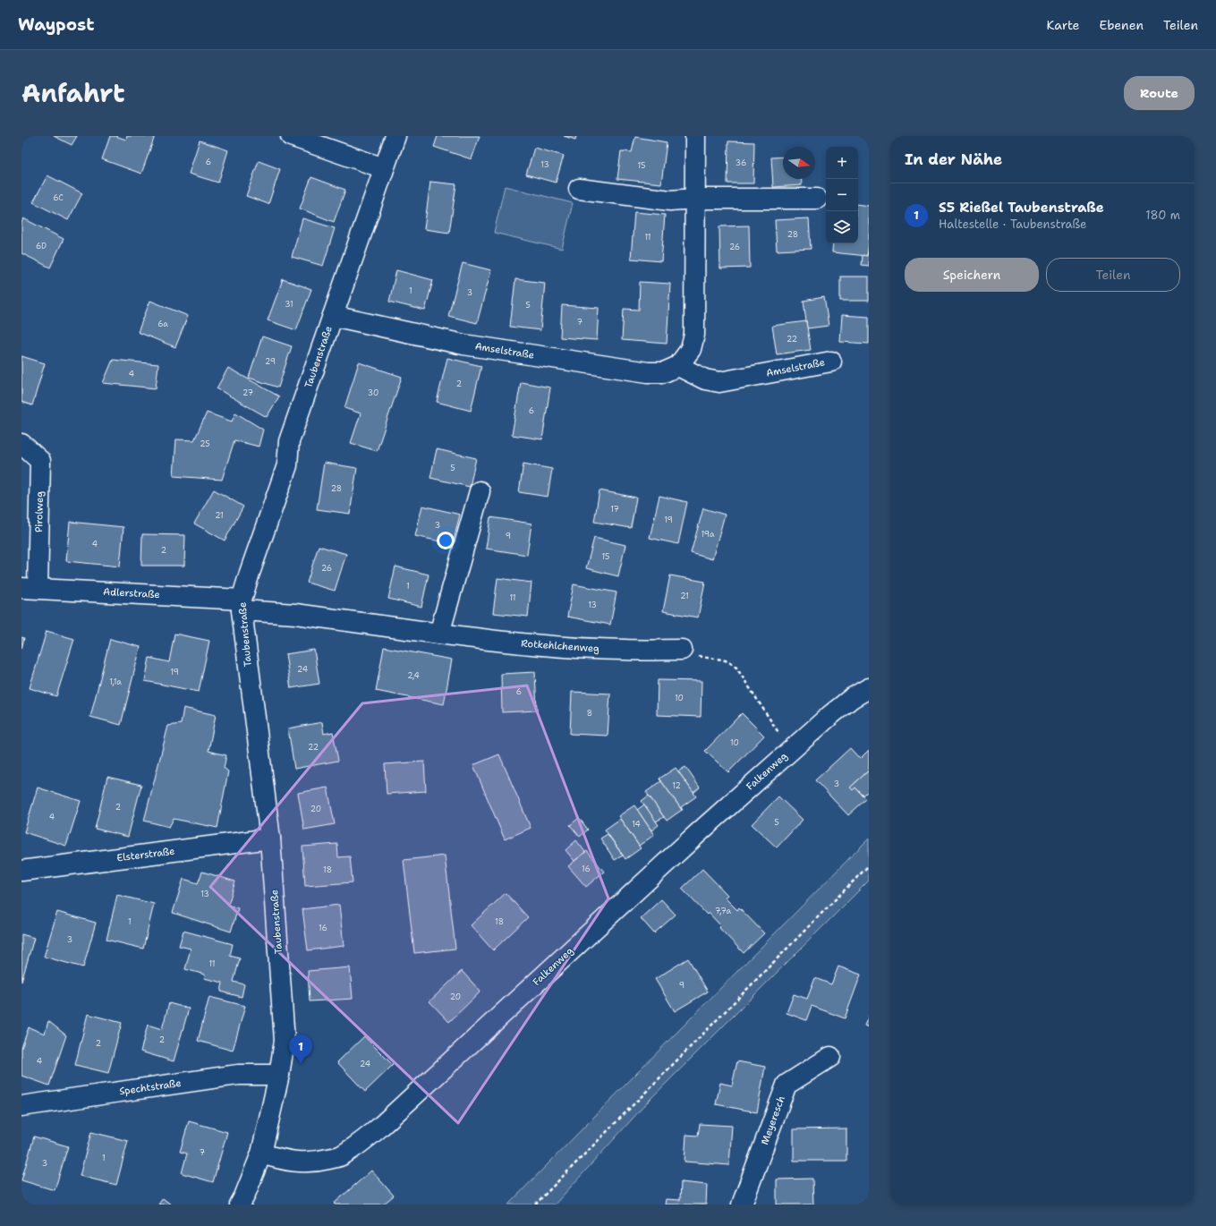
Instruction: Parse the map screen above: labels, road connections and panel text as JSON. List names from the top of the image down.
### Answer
{
  "streets": {
    "street": [
      "Amselstraße",
      "Taubenstraße",
      "Pirolweg",
      "Adlerstraße",
      "Rotkehlchenweg",
      "Falkenweg",
      "Elsterstraße",
      "Spechtstraße",
      "Meyeresch"
    ]
  },
  "crossings": [
    ["Amselstraße", "Taubenstraße"],
    ["Taubenstraße", "Adlerstraße"],
    ["Taubenstraße", "Rotkehlchenweg"],
    ["Taubenstraße", "Falkenweg"],
    ["Taubenstraße", "Elsterstraße"],
    ["Taubenstraße", "Spechtstraße"],
    ["Pirolweg", "Adlerstraße"],
    ["Adlerstraße", "Rotkehlchenweg"]
  ],
  "house_numbers": [
    "6",
    "36",
    "13",
    "15",
    "6C",
    "28",
    "11",
    "6D",
    "26",
    "1",
    "3",
    "31",
    "5",
    "7",
    "6a",
    "22",
    "29",
    "4",
    "2",
    "27",
    "30",
    "6",
    "25",
    "5",
    "28",
    "17",
    "21",
    "19",
    "3",
    "19a",
    "9",
    "4",
    "2",
    "15",
    "26",
    "1",
    "21",
    "11",
    "13",
    "24",
    "19",
    "2,4",
    "1,1a",
    "6",
    "10",
    "8",
    "10",
    "22",
    "3",
    "12",
    "2",
    "20",
    "4",
    "5",
    "14",
    "16",
    "18",
    "13",
    "7,7a",
    "1",
    "18",
    "16",
    "3",
    "11",
    "9",
    "20",
    "2",
    "2",
    "4",
    "24",
    "7",
    "1",
    "3"
  ],
  "north": "right",
  "page": {
    "header": "Waypost",
    "nav": ["Karte", "Ebenen", "Teilen"],
    "title": "Anfahrt",
    "buttons": [
      "Route",
      ["Speichern", "Teilen"]
    ],
    "heading": "In der Nähe",
    "map_buttons": ["+", "−"],
    "list": [
      {
        "mark": "1",
        "name": "S5 Rießel Taubenstraße",
        "note": "Haltestelle · Taubenstraße",
        "value": "180 m"
      }
    ],
    "pins": "1"
  }
}
